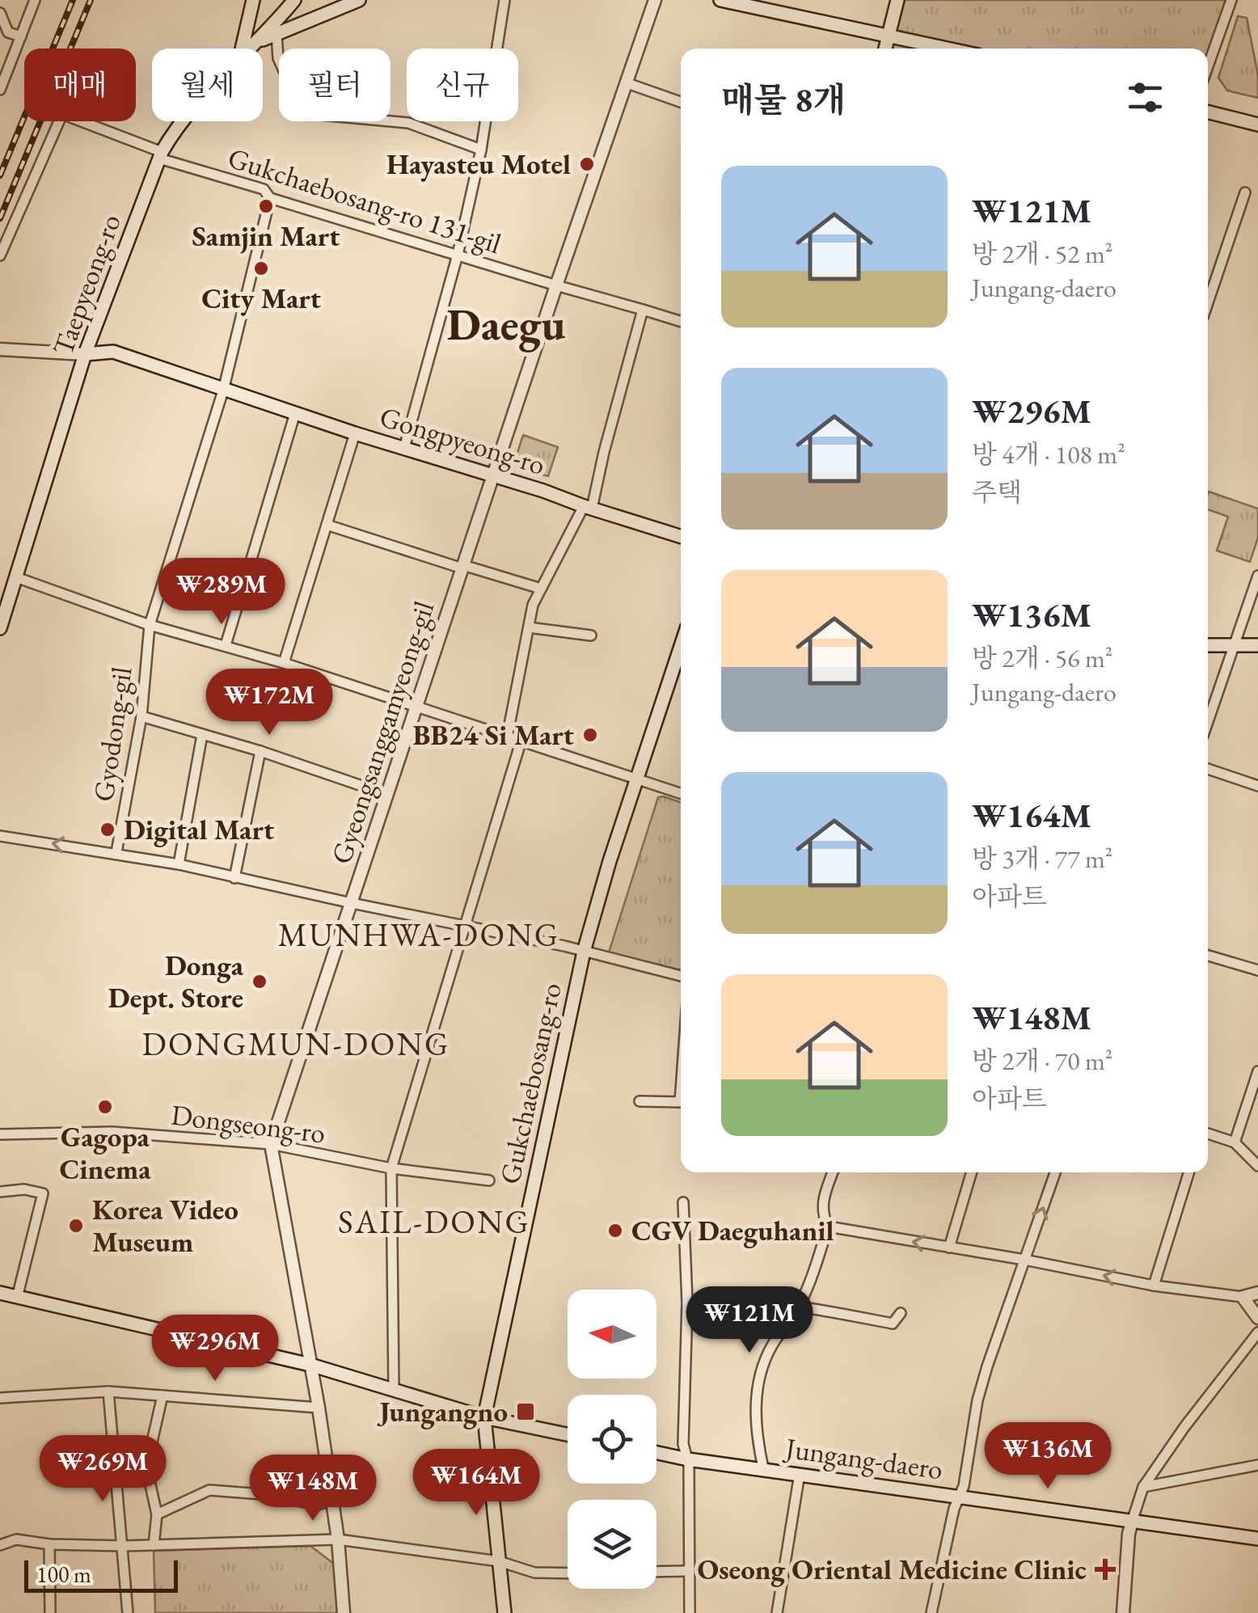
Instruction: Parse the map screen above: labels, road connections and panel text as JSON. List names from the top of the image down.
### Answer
{
  "streets": {
    "main road": [
      "Taepyeong-ro",
      "Gongpyeong-ro",
      "Gukchaebosang-ro",
      "Jungang-daero"
    ],
    "street": [
      "Gukchaebosang-ro 131-gil",
      "Gyeongsanggamyeong-gil",
      "Gyodong-gil",
      "Dongseong-ro"
    ]
  },
  "crossings": [
    ["Gukchaebosang-ro 131-gil", "Taepyeong-ro"],
    ["Gukchaebosang-ro 131-gil", "Gyeongsanggamyeong-gil"],
    ["Taepyeong-ro", "Gongpyeong-ro"],
    ["Gongpyeong-ro", "Gyeongsanggamyeong-gil"],
    ["Gongpyeong-ro", "Gyodong-gil"],
    ["Gyeongsanggamyeong-gil", "Dongseong-ro"]
  ],
  "districts": [
    "Daegu",
    "MUNHWA-DONG",
    "DONGMUN-DONG",
    "SAIL-DONG"
  ],
  "places": {
    "other": [
      "Hayasteu Motel",
      "Samjin Mart",
      "City Mart",
      "BB24 Si Mart",
      "Digital Mart",
      "Donga Dept. Store",
      "Gagopa Cinema",
      "Korea Video Museum",
      "CGV Daeguhanil"
    ],
    "transit": ["Jungangno"],
    "health": ["Oseong Oriental Medicine Clinic"]
  },
  "scale_bar": "100 m",
  "north": "left",
  "page": {
    "chip": [
      "매매",
      "월세",
      "필터",
      "신규"
    ],
    "heading": "매물 8개",
    "list": [
      {
        "name": "₩121M",
        "note": "방 2개 · 52 m² · Jungang-daero"
      },
      {
        "name": "₩296M",
        "note": "방 4개 · 108 m² · 주택"
      },
      {
        "name": "₩136M",
        "note": "방 2개 · 56 m² · Jungang-daero"
      },
      {
        "name": "₩164M",
        "note": "방 3개 · 77 m² · 아파트"
      },
      {
        "name": "₩148M",
        "note": "방 2개 · 70 m² · 아파트"
      }
    ],
    "price": [
      "₩289M",
      "₩172M",
      "₩121M",
      "₩296M",
      "₩136M",
      "₩269M",
      "₩164M",
      "₩148M"
    ],
    "scale": "100 m"
  }
}
